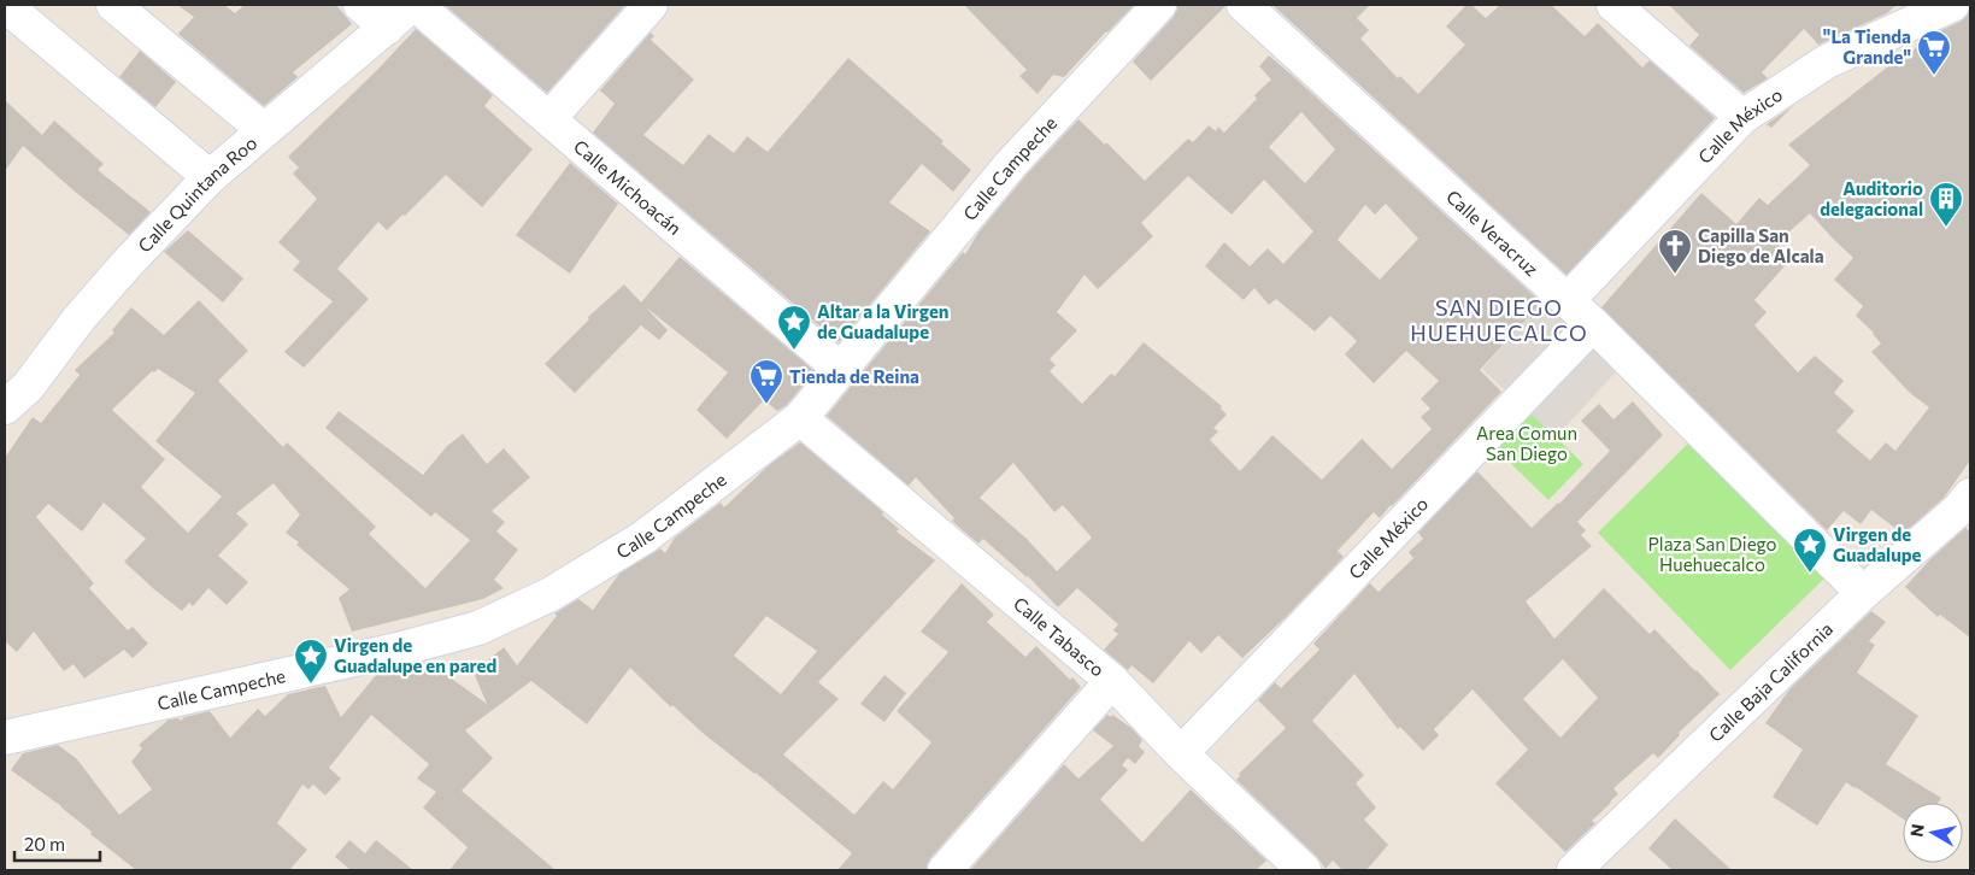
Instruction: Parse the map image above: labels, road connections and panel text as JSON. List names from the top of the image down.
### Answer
{
  "streets": {
    "street": [
      "Calle México",
      "Calle Campeche",
      "Calle Michoacán",
      "Calle Quintana Roo",
      "Calle Veracruz",
      "Calle Tabasco",
      "Calle Baja California"
    ]
  },
  "crossings": [
    ["Calle México", "Calle Veracruz"],
    ["Calle México", "Calle Tabasco"],
    ["Calle Campeche", "Calle Michoacán"],
    ["Calle Campeche", "Calle Tabasco"],
    ["Calle Michoacán", "Calle Quintana Roo"],
    ["Calle Veracruz", "Calle Baja California"]
  ],
  "districts": ["SAN DIEGO HUEHUECALCO"],
  "parks": ["Area Comun San Diego", "Plaza San Diego Huehuecalco"],
  "places": {
    "supermarket": ["\"La Tienda Grande\"", "Tienda de Reina"],
    "building": ["Auditorio delegacional"],
    "church": ["Capilla San Diego de Alcala"],
    "place": ["Altar a la Virgen de Guadalupe", "Virgen de Guadalupe", "Virgen de Guadalupe en pared"]
  },
  "scale_bar": "20 m",
  "north": "left"
}
